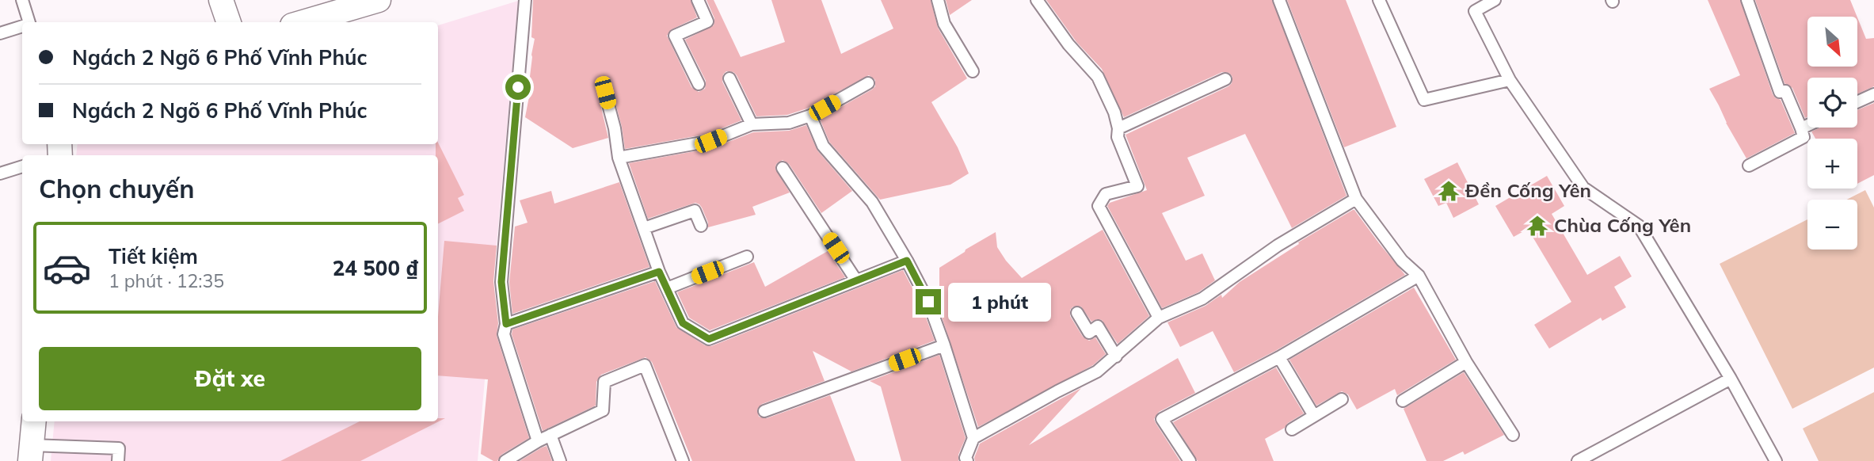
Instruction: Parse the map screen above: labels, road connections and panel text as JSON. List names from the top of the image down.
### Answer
{
  "places": {
    "temple": ["Đền Cống Yên", "Chùa Cống Yên"]
  },
  "north": "bottom right",
  "page": {
    "map_buttons": ["+", "−"],
    "banner": ["Ngách 2 Ngõ 6 Phố Vĩnh Phúc", "Ngách 2 Ngõ 6 Phố Vĩnh Phúc"],
    "heading": "Chọn chuyến",
    "list": [
      {
        "name": "Tiết kiệm",
        "note": "1 phút · 12:35",
        "value": "24 500 ₫"
      }
    ],
    "bubble": "1 phút",
    "buttons": "Đặt xe"
  }
}
